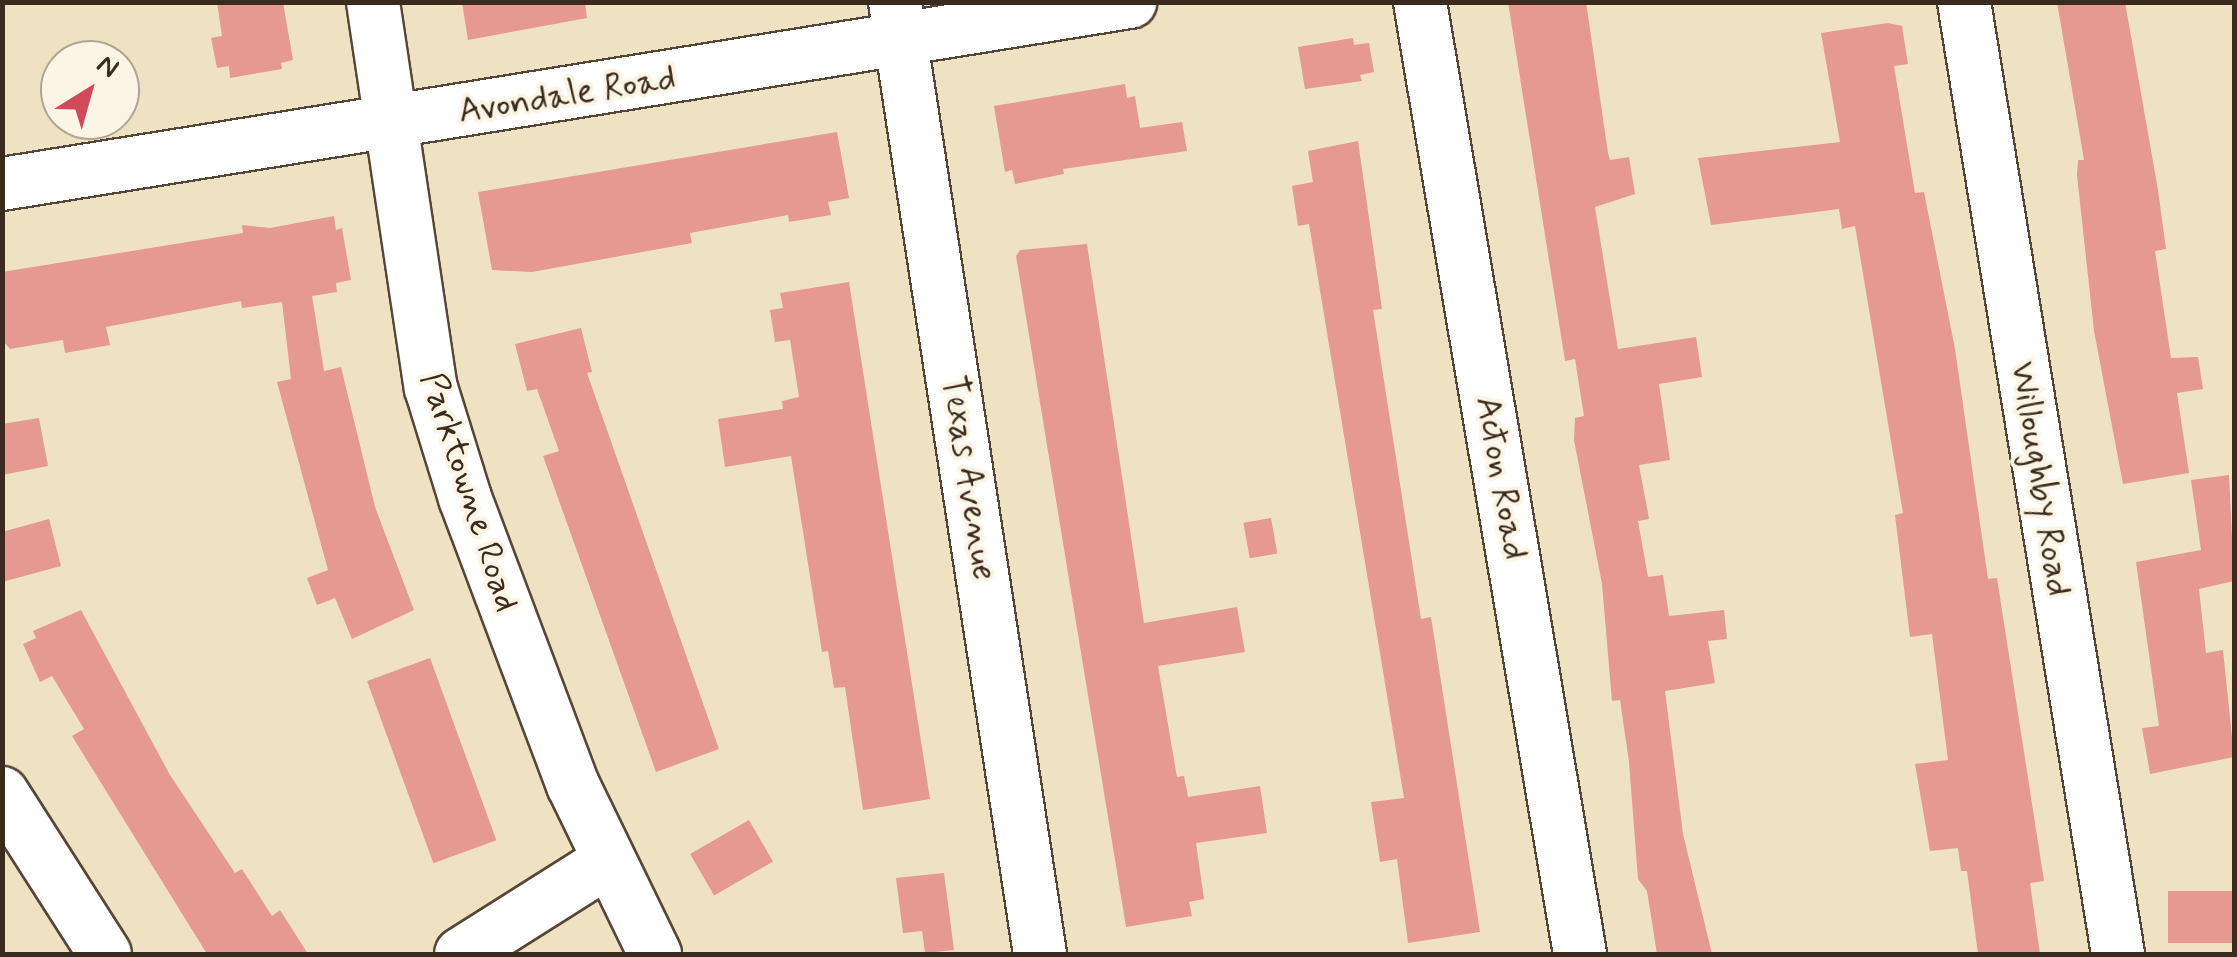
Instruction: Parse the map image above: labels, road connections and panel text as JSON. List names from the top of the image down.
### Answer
{
  "streets": {
    "street": [
      "Avondale Road",
      "Texas Avenue",
      "Acton Road",
      "Willoughby Road",
      "Parktowne Road"
    ]
  },
  "crossings": [
    ["Avondale Road", "Texas Avenue"],
    ["Avondale Road", "Parktowne Road"]
  ],
  "north": "top right"
}
